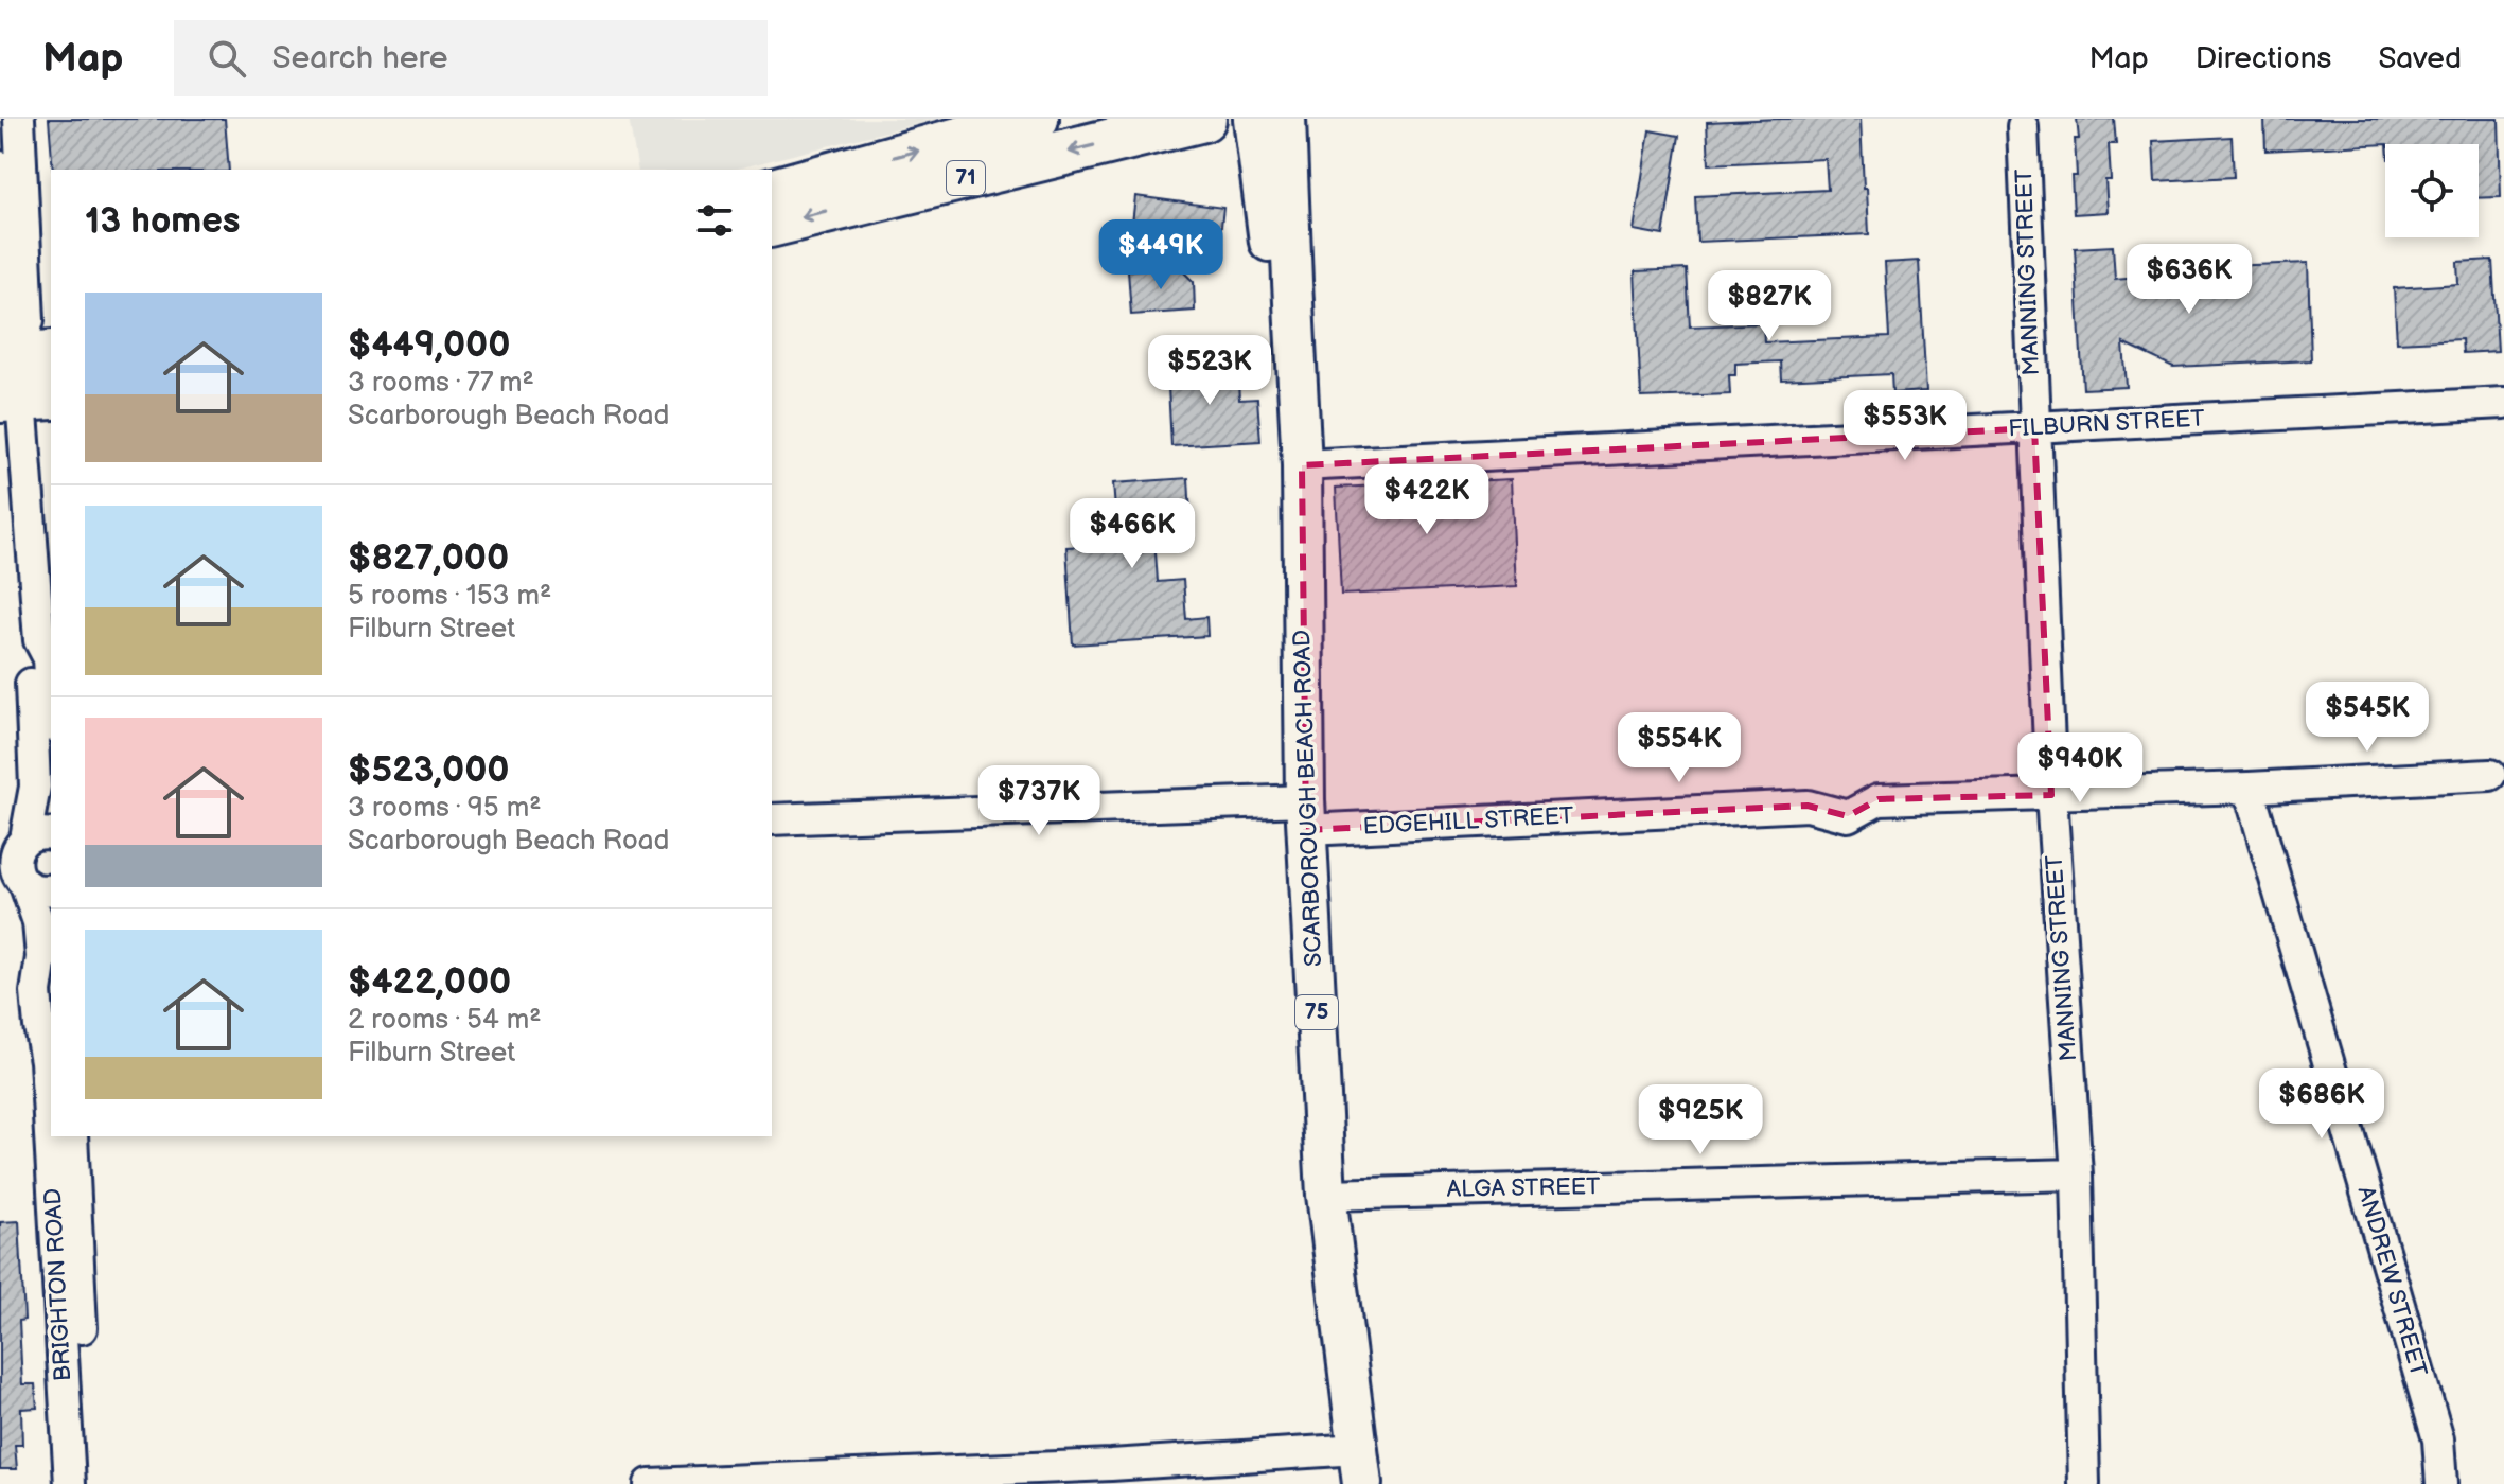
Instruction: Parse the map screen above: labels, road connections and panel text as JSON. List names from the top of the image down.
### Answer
{
  "streets": {
    "highway": ["71"],
    "main road": ["SCARBOROUGH BEACH ROAD", "75"],
    "street": [
      "MANNING STREET",
      "FILBURN STREET",
      "EDGEHILL STREET",
      "ALGA STREET",
      "ANDREW STREET",
      "BRIGHTON ROAD"
    ]
  },
  "crossings": [
    ["MANNING STREET", "FILBURN STREET"],
    ["MANNING STREET", "EDGEHILL STREET"],
    ["MANNING STREET", "ALGA STREET"],
    ["FILBURN STREET", "SCARBOROUGH BEACH ROAD"],
    ["SCARBOROUGH BEACH ROAD", "EDGEHILL STREET"],
    ["SCARBOROUGH BEACH ROAD", "ALGA STREET"],
    ["EDGEHILL STREET", "ANDREW STREET"]
  ],
  "page": {
    "header": "Map",
    "search": "Search here",
    "nav": ["Map", "Directions", "Saved"],
    "heading": "13 homes",
    "price": [
      "$449K",
      "$636K",
      "$827K",
      "$523K",
      "$553K",
      "$422K",
      "$466K",
      "$545K",
      "$554K",
      "$940K",
      "$737K",
      "$686K",
      "$925K"
    ],
    "list": [
      {
        "name": "$449,000",
        "note": "3 rooms · 77 m² · Scarborough Beach Road"
      },
      {
        "name": "$827,000",
        "note": "5 rooms · 153 m² · Filburn Street"
      },
      {
        "name": "$523,000",
        "note": "3 rooms · 95 m² · Scarborough Beach Road"
      },
      {
        "name": "$422,000",
        "note": "2 rooms · 54 m² · Filburn Street"
      }
    ]
  }
}
